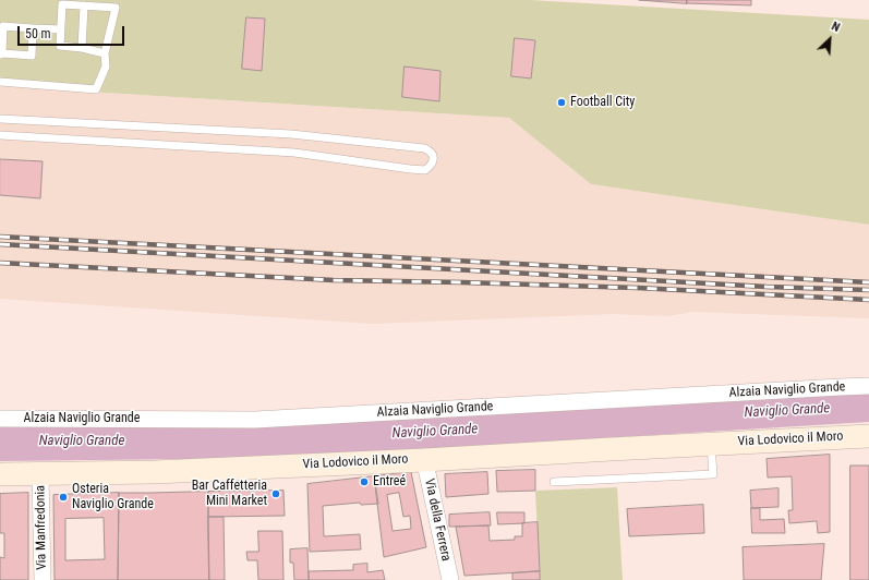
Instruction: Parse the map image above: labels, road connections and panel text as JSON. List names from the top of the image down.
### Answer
{
  "streets": {
    "street": [
      "Alzaia Naviglio Grande",
      "Via Lodovico il Moro",
      "Via della Ferrera",
      "Via Manfredonia"
    ]
  },
  "crossings": [
    ["Via Lodovico il Moro", "Via della Ferrera"],
    ["Via Lodovico il Moro", "Via Manfredonia"]
  ],
  "water": ["Naviglio Grande"],
  "places": [
    "Football City",
    "Entreé",
    "Bar Caffetteria Mini Market",
    "Osteria Naviglio Grande"
  ],
  "scale_bar": "50 m",
  "north": "top right"
}
